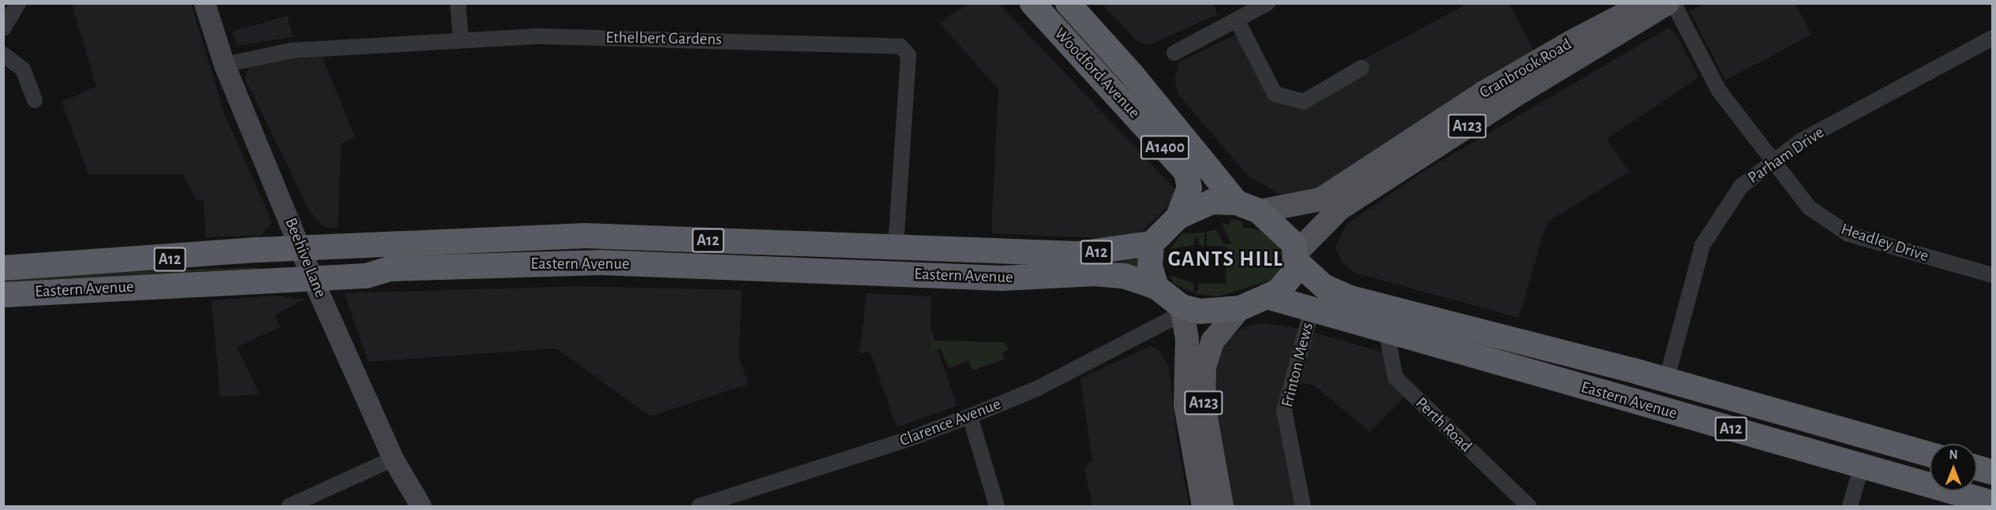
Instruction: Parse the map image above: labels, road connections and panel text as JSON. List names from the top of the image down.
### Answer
{
  "streets": {
    "highway": [
      "Woodford Avenue",
      "A123",
      "A1400",
      "A12",
      "Eastern Avenue"
    ],
    "main road": ["Cranbrook Road", "Beehive Lane"],
    "street": [
      "Ethelbert Gardens",
      "Parham Drive",
      "Headley Drive",
      "Frinton Mews",
      "Clarence Avenue",
      "Perth Road"
    ]
  },
  "crossings": [
    ["Ethelbert Gardens", "Beehive Lane"],
    ["Ethelbert Gardens", "Eastern Avenue"],
    ["Cranbrook Road", "Woodford Avenue"],
    ["Cranbrook Road", "A123"],
    ["Cranbrook Road", "A12"],
    ["Cranbrook Road", "Eastern Avenue"],
    ["Cranbrook Road", "Clarence Avenue"],
    ["Woodford Avenue", "A123"],
    ["Woodford Avenue", "A12"],
    ["Woodford Avenue", "Eastern Avenue"],
    ["Woodford Avenue", "Clarence Avenue"],
    ["A123", "A12"],
    ["A123", "Eastern Avenue"],
    ["A123", "Clarence Avenue"],
    ["Parham Drive", "Headley Drive"],
    ["Parham Drive", "Eastern Avenue"],
    ["A12", "Beehive Lane"],
    ["A12", "Eastern Avenue"],
    ["A12", "Clarence Avenue"],
    ["Beehive Lane", "Eastern Avenue"],
    ["Eastern Avenue", "Frinton Mews"],
    ["Eastern Avenue", "Clarence Avenue"],
    ["Eastern Avenue", "Perth Road"]
  ],
  "districts": ["GANTS HILL"],
  "north": "top"
}
